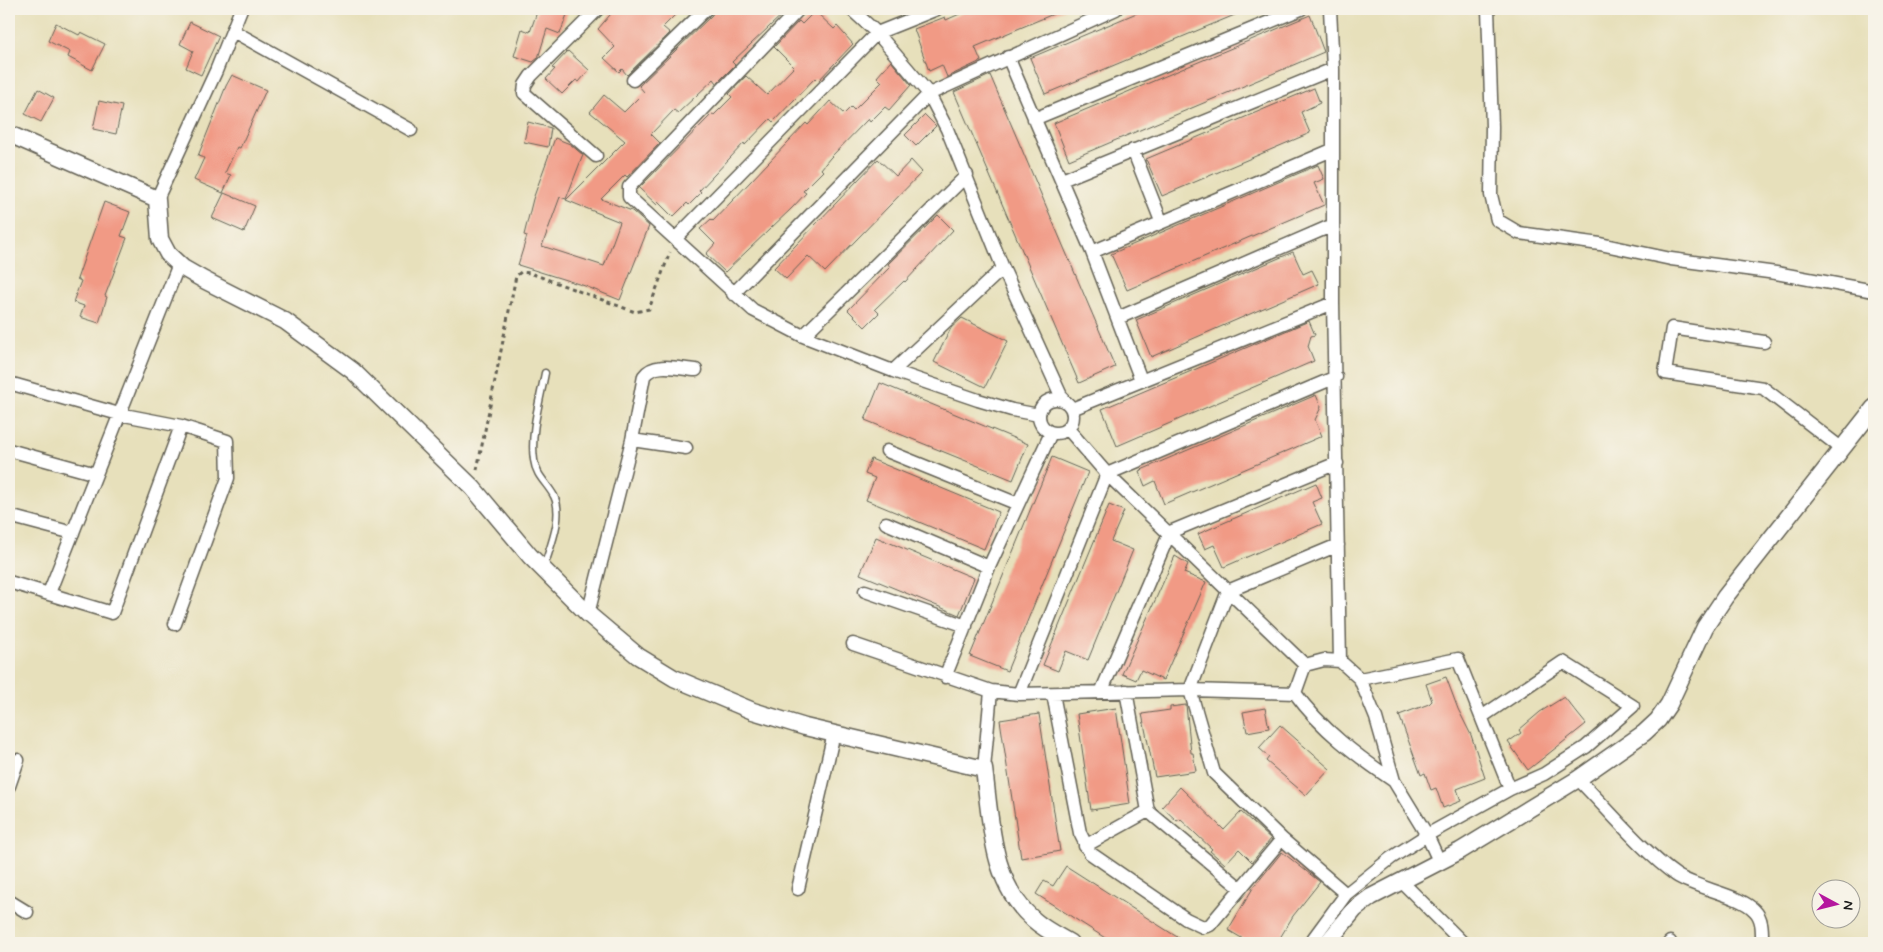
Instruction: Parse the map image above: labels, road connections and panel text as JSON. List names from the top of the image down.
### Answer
{
  "north": "right"
}
